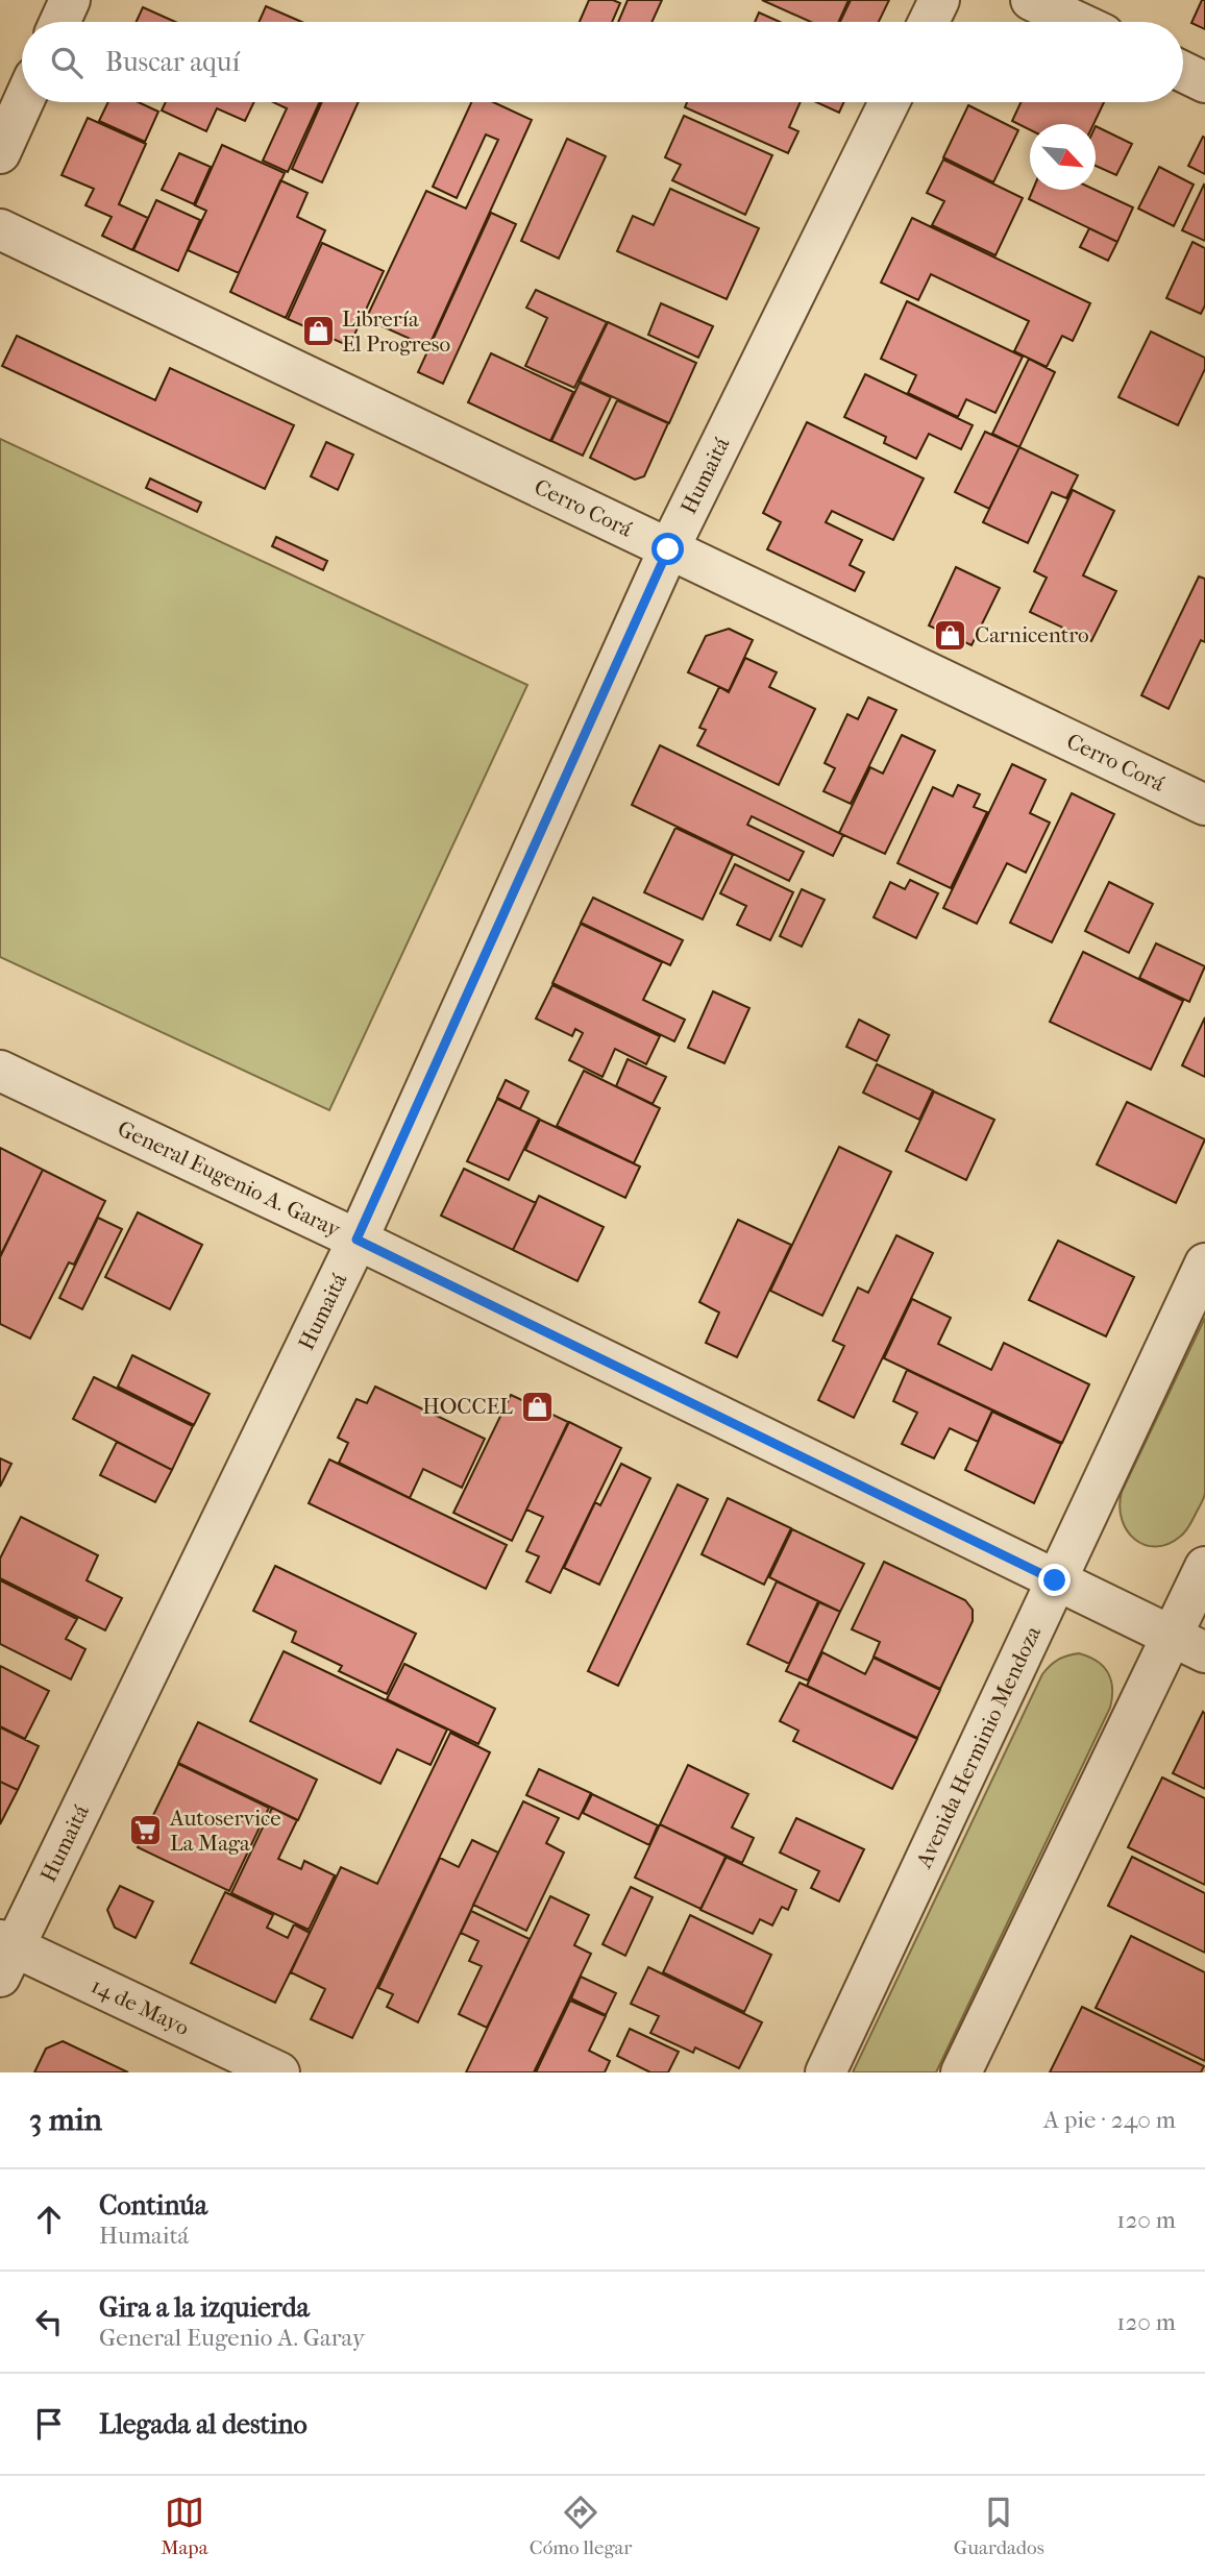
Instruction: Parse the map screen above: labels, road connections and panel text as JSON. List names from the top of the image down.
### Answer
{
  "streets": {
    "street": [
      "Humaitá",
      "Cerro Corá",
      "General Eugenio A. Garay",
      "Avenida Herminio Mendoza",
      "14 de Mayo"
    ]
  },
  "crossings": [
    ["Humaitá", "Cerro Corá"],
    ["Humaitá", "General Eugenio A. Garay"],
    ["Humaitá", "14 de Mayo"],
    ["General Eugenio A. Garay", "Avenida Herminio Mendoza"]
  ],
  "places": {
    "shop": ["Librería El Progreso", "Carnicentro", "HOCCEL"],
    "supermarket": ["Autoservice La Maga"]
  },
  "north": "bottom right",
  "page": {
    "search": "Buscar aquí",
    "heading": ["3 min", "A pie · 240 m"],
    "list": [
      ["Continúa", "Humaitá", "120 m"],
      ["Gira a la izquierda", "General Eugenio A. Garay", "120 m"],
      "Llegada al destino"
    ],
    "nav": ["Mapa", "Cómo llegar", "Guardados"]
  }
}
